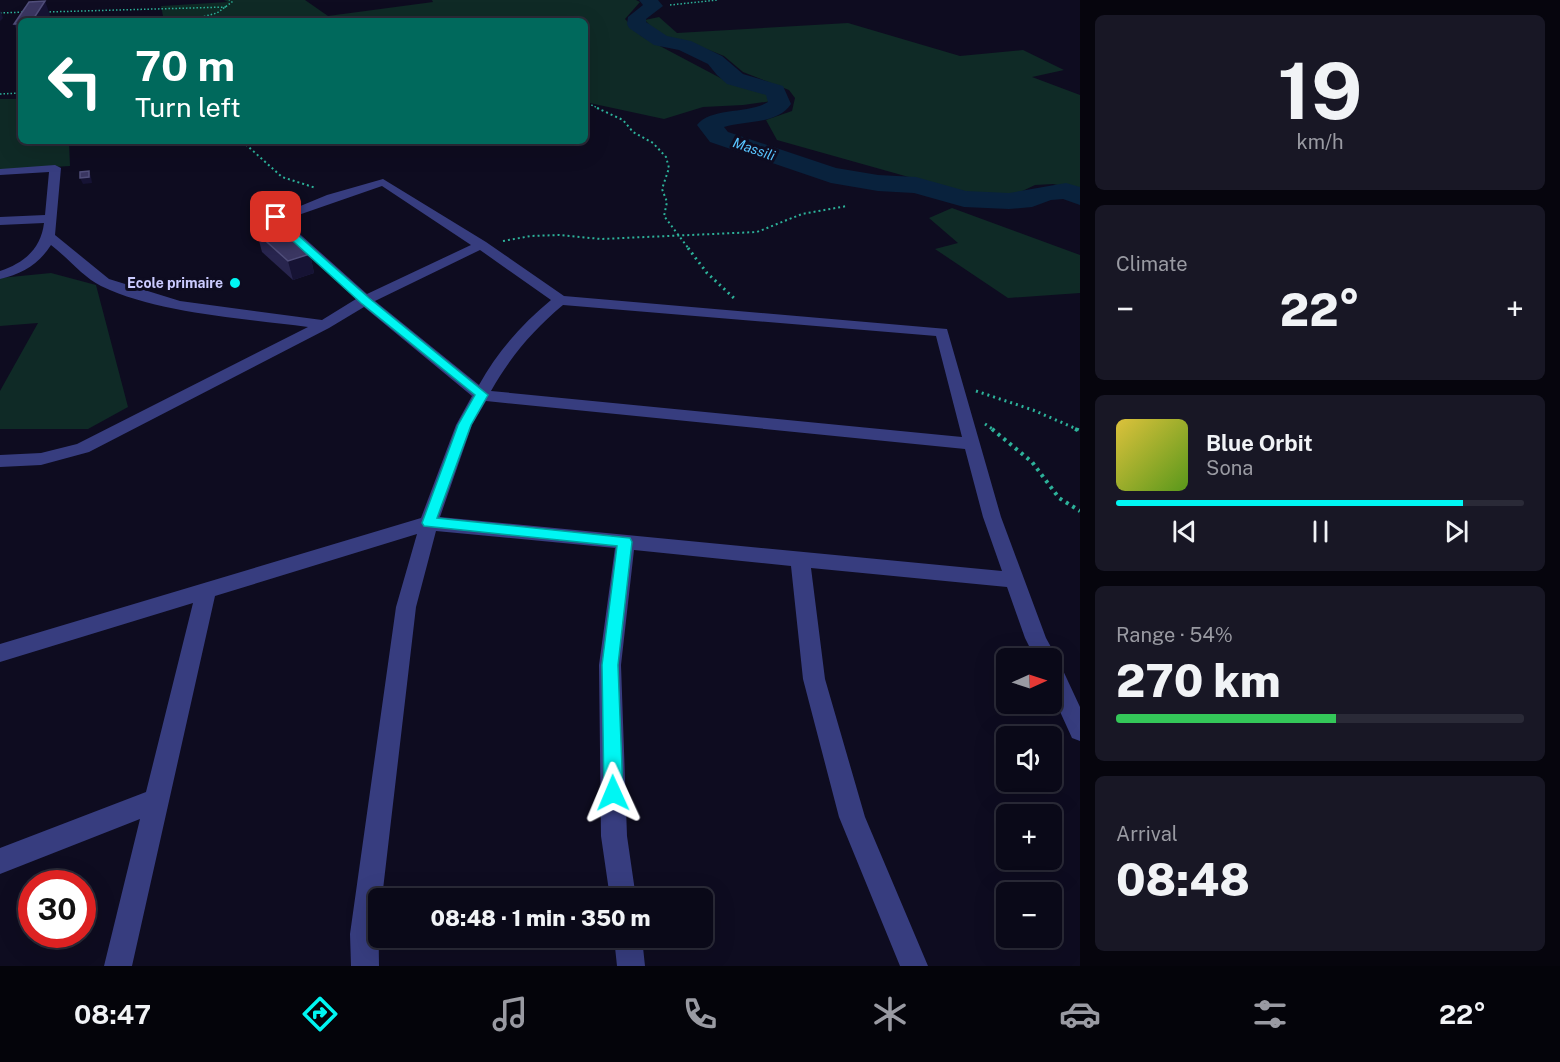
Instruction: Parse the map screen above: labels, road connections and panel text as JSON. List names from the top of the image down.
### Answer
{
  "water": ["Massili"],
  "places": ["Ecole primaire"],
  "north": "right",
  "page": {
    "tile": [
      ["19", "km/h"],
      "Climate",
      ["Range · 54%", "270 km"],
      ["Arrival", "08:48"]
    ],
    "turn": ["70 m", "Turn left"],
    "heat": ["−", "22°", "+"],
    "song": ["Blue Orbit", "Sona"],
    "map_buttons": ["+", "−"],
    "limit": "30",
    "trip": "08:48 · 1 min · 350 m",
    "tabs": ["08:47", "22°"]
  }
}
